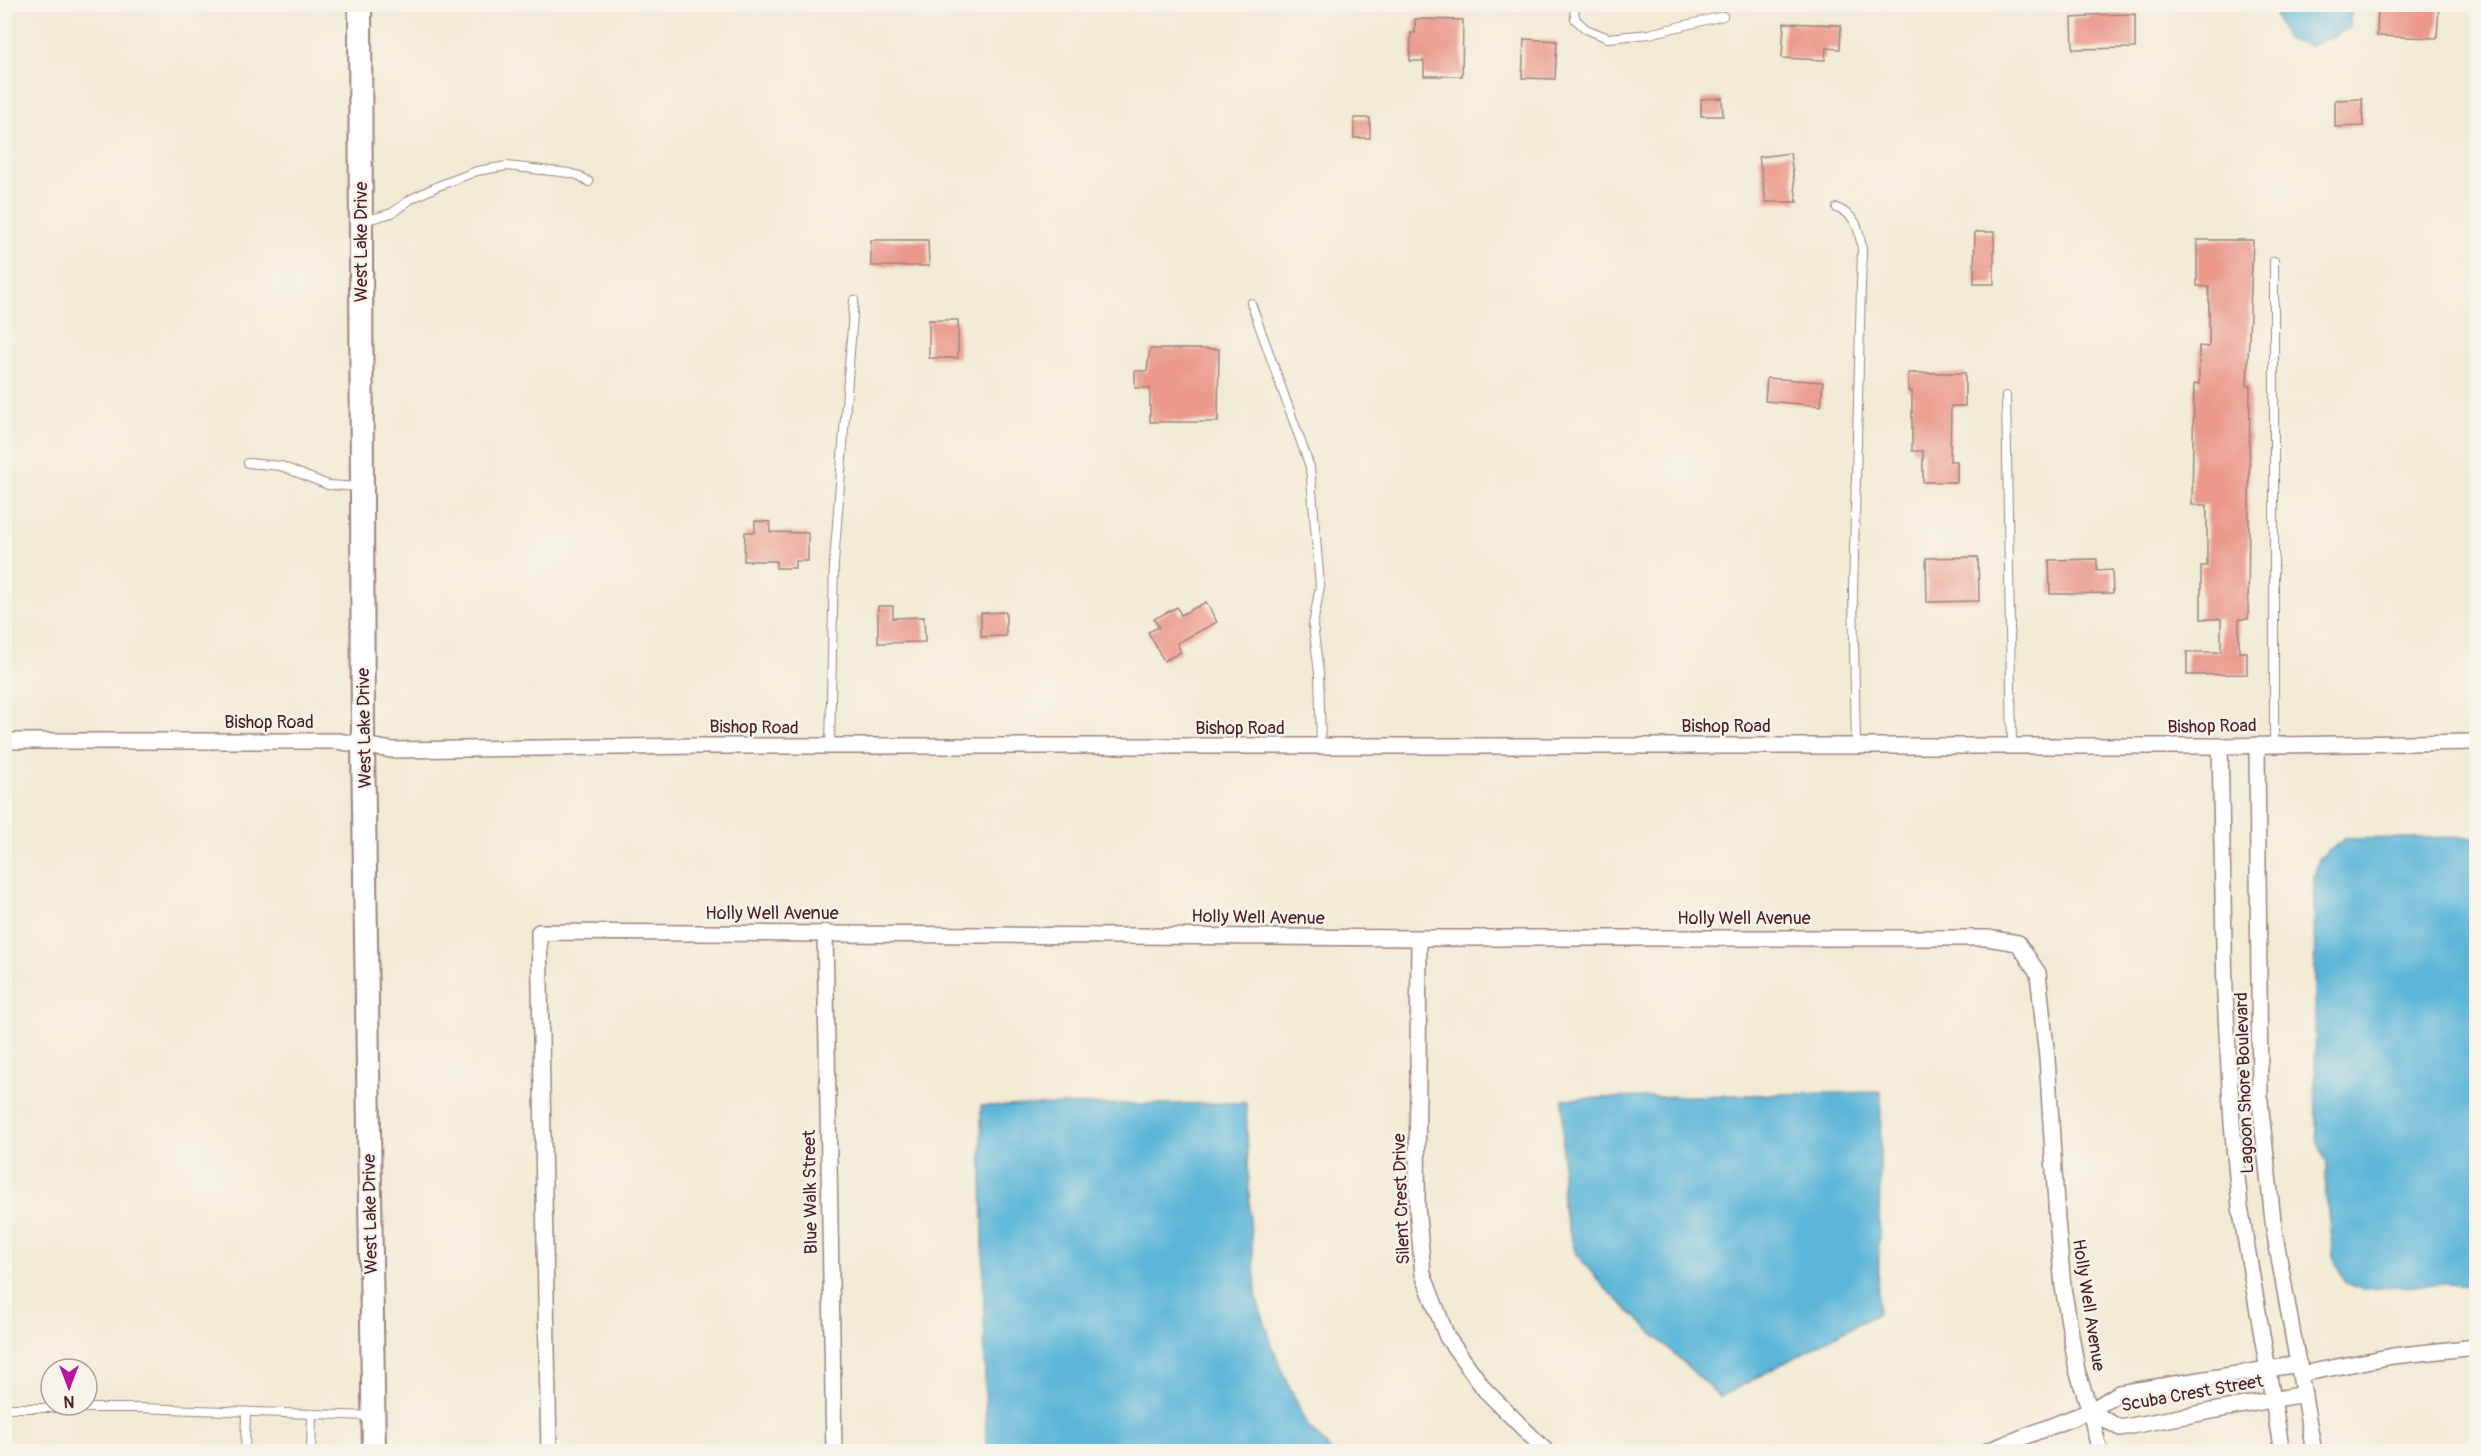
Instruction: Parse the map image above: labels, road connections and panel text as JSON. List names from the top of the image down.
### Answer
{
  "streets": {
    "street": [
      "West Lake Drive",
      "Bishop Road",
      "Holly Well Avenue",
      "Lagoon Shore Boulevard",
      "Blue Walk Street",
      "Silent Crest Drive",
      "Scuba Crest Street"
    ]
  },
  "crossings": [
    ["West Lake Drive", "Bishop Road"],
    ["Bishop Road", "Lagoon Shore Boulevard"],
    ["Holly Well Avenue", "Blue Walk Street"],
    ["Holly Well Avenue", "Silent Crest Drive"],
    ["Holly Well Avenue", "Scuba Crest Street"],
    ["Lagoon Shore Boulevard", "Scuba Crest Street"]
  ],
  "north": "bottom"
}
